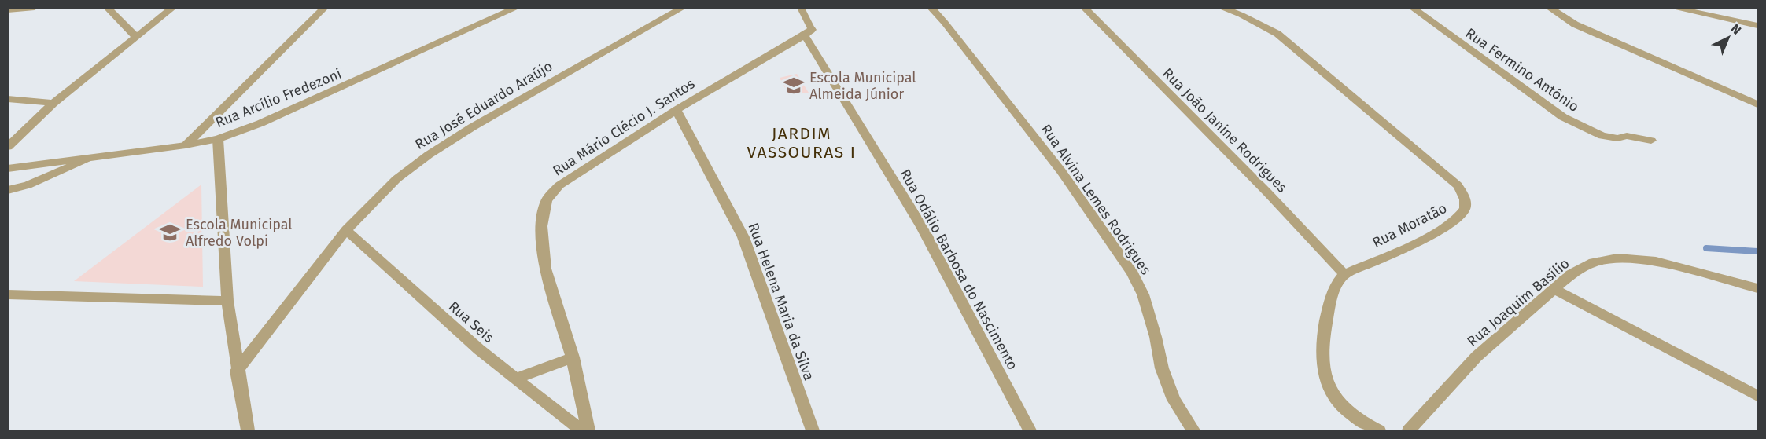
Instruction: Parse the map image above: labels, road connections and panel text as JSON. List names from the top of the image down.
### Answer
{
  "streets": {
    "street": [
      "Rua Fermino Antônio",
      "Rua Arcílio Fredezoni",
      "Rua José Eduardo Araújo",
      "Rua Mário Clécio J. Santos",
      "Rua João Janine Rodrigues",
      "Rua Alvina Lemes Rodrigues",
      "Rua Moratão",
      "Rua Odálio Barbosa do Nascimento",
      "Rua Helena Maria da Silva",
      "Rua Joaquim Basílio",
      "Rua Seis"
    ]
  },
  "crossings": [
    ["Rua José Eduardo Araújo", "Rua Seis"],
    ["Rua Mário Clécio J. Santos", "Rua Odálio Barbosa do Nascimento"],
    ["Rua Mário Clécio J. Santos", "Rua Helena Maria da Silva"],
    ["Rua João Janine Rodrigues", "Rua Moratão"]
  ],
  "districts": ["JARDIM VASSOURAS I"],
  "places": {
    "school or university": ["Escola Municipal Almeida Júnior", "Escola Municipal Alfredo Volpi"]
  },
  "north": "top right"
}
